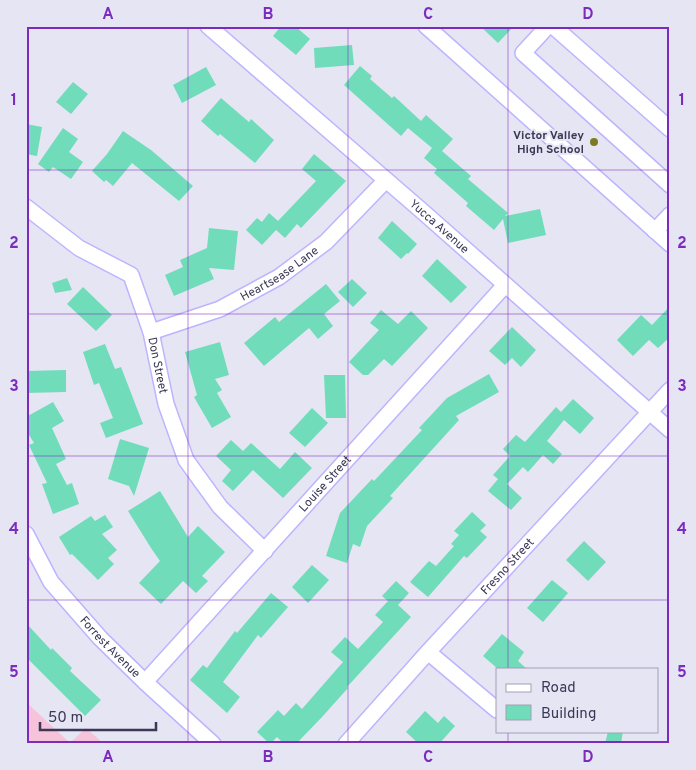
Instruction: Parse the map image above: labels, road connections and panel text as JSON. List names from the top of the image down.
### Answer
{
  "streets": {
    "street": [
      "Yucca Avenue",
      "Heartsease Lane",
      "Don Street",
      "Louise Street",
      "Fresno Street",
      "Forrest Avenue"
    ]
  },
  "crossings": [
    ["Yucca Avenue", "Heartsease Lane"],
    ["Yucca Avenue", "Louise Street"],
    ["Yucca Avenue", "Fresno Street"],
    ["Heartsease Lane", "Don Street"],
    ["Don Street", "Louise Street"],
    ["Louise Street", "Forrest Avenue"]
  ],
  "places": ["Victor Valley High School"],
  "legend": ["Road", "Building"],
  "scale_bar": "50 m",
  "grid": {
    "columns": [
      "A",
      "B",
      "C",
      "D"
    ],
    "rows": [
      "1",
      "2",
      "3",
      "4",
      "5"
    ]
  }
}
